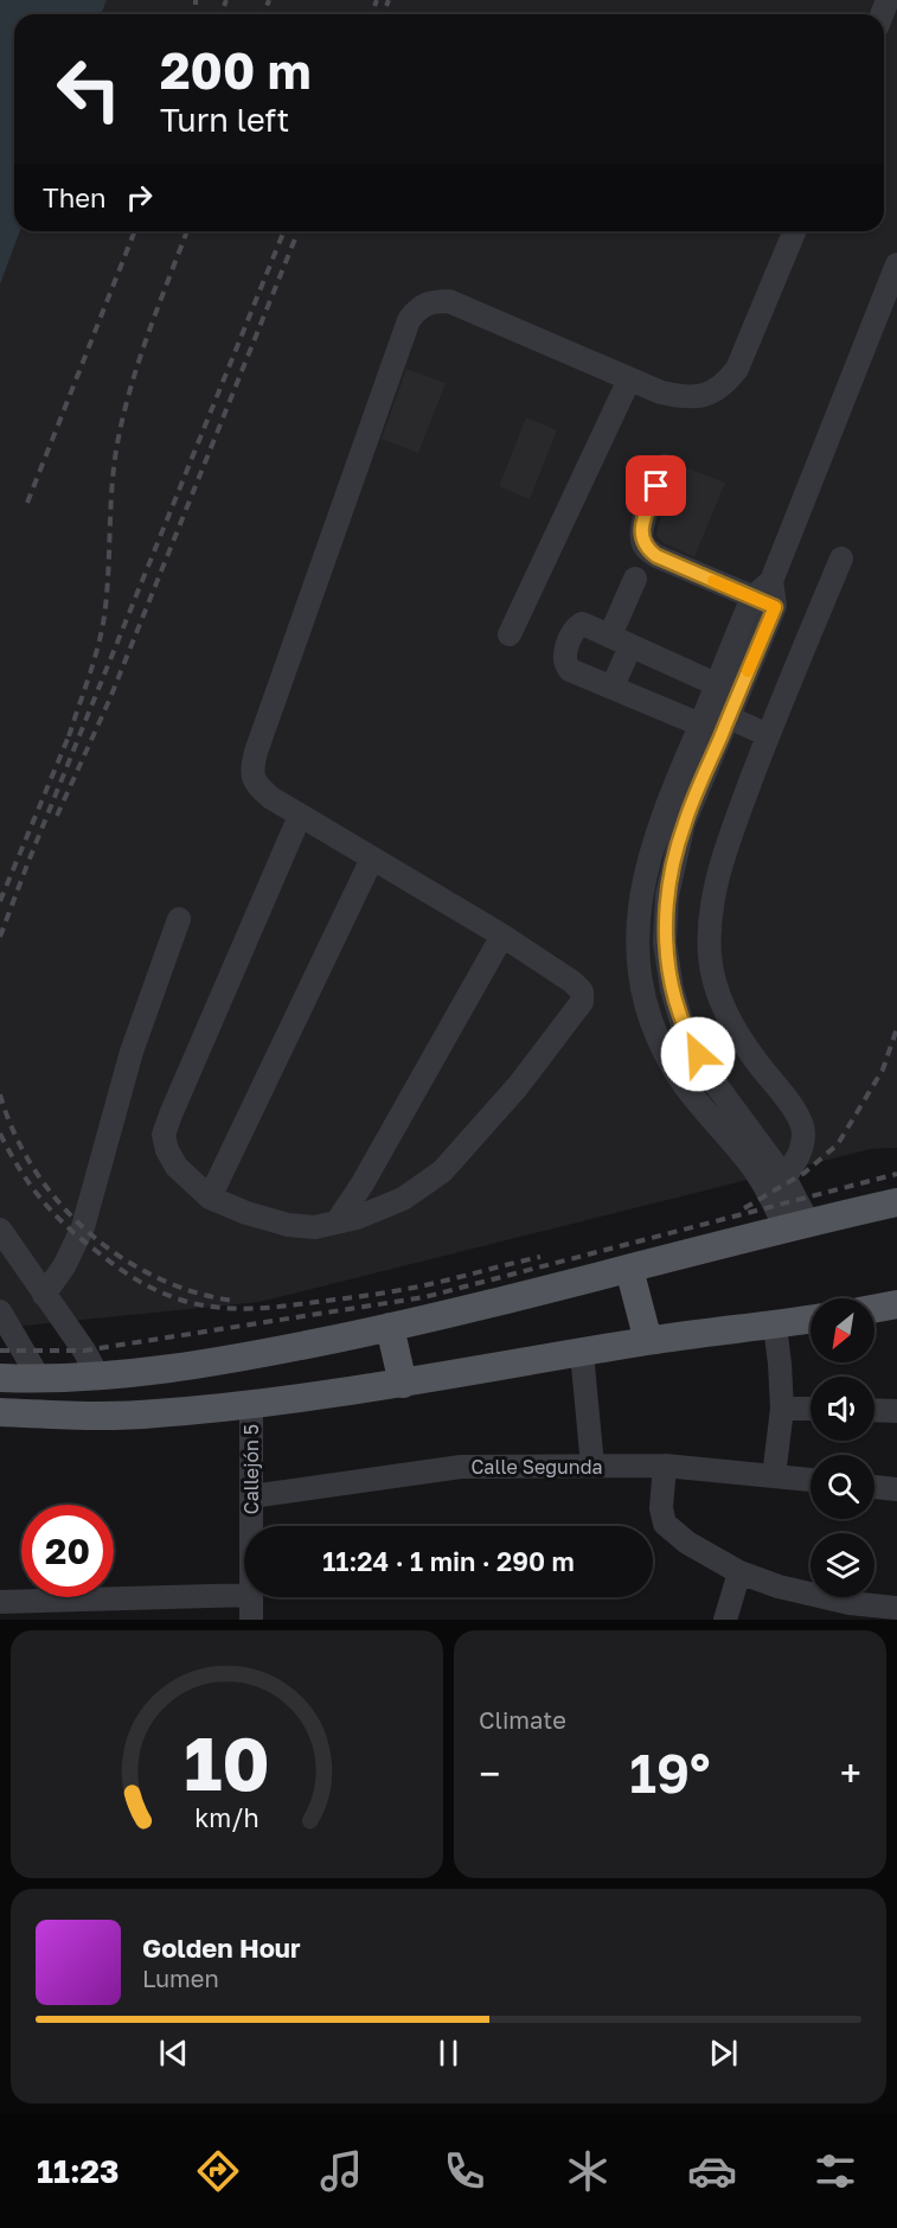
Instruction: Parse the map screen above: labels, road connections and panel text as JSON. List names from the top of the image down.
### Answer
{
  "streets": {
    "street": ["Calle Segunda", "Callejón 5"]
  },
  "crossings": [
    ["Calle Segunda", "Callejón 5"]
  ],
  "north": "bottom left",
  "page": {
    "turn": ["200 m", "Turn left"],
    "then": "Then",
    "limit": "20",
    "trip": "11:24 · 1 min · 290 m",
    "tile": "Climate",
    "heat": ["−", "19°", "+"],
    "song": ["Golden Hour", "Lumen"],
    "tabs": "11:23",
    "gauge": ["10", "km/h"]
  }
}
